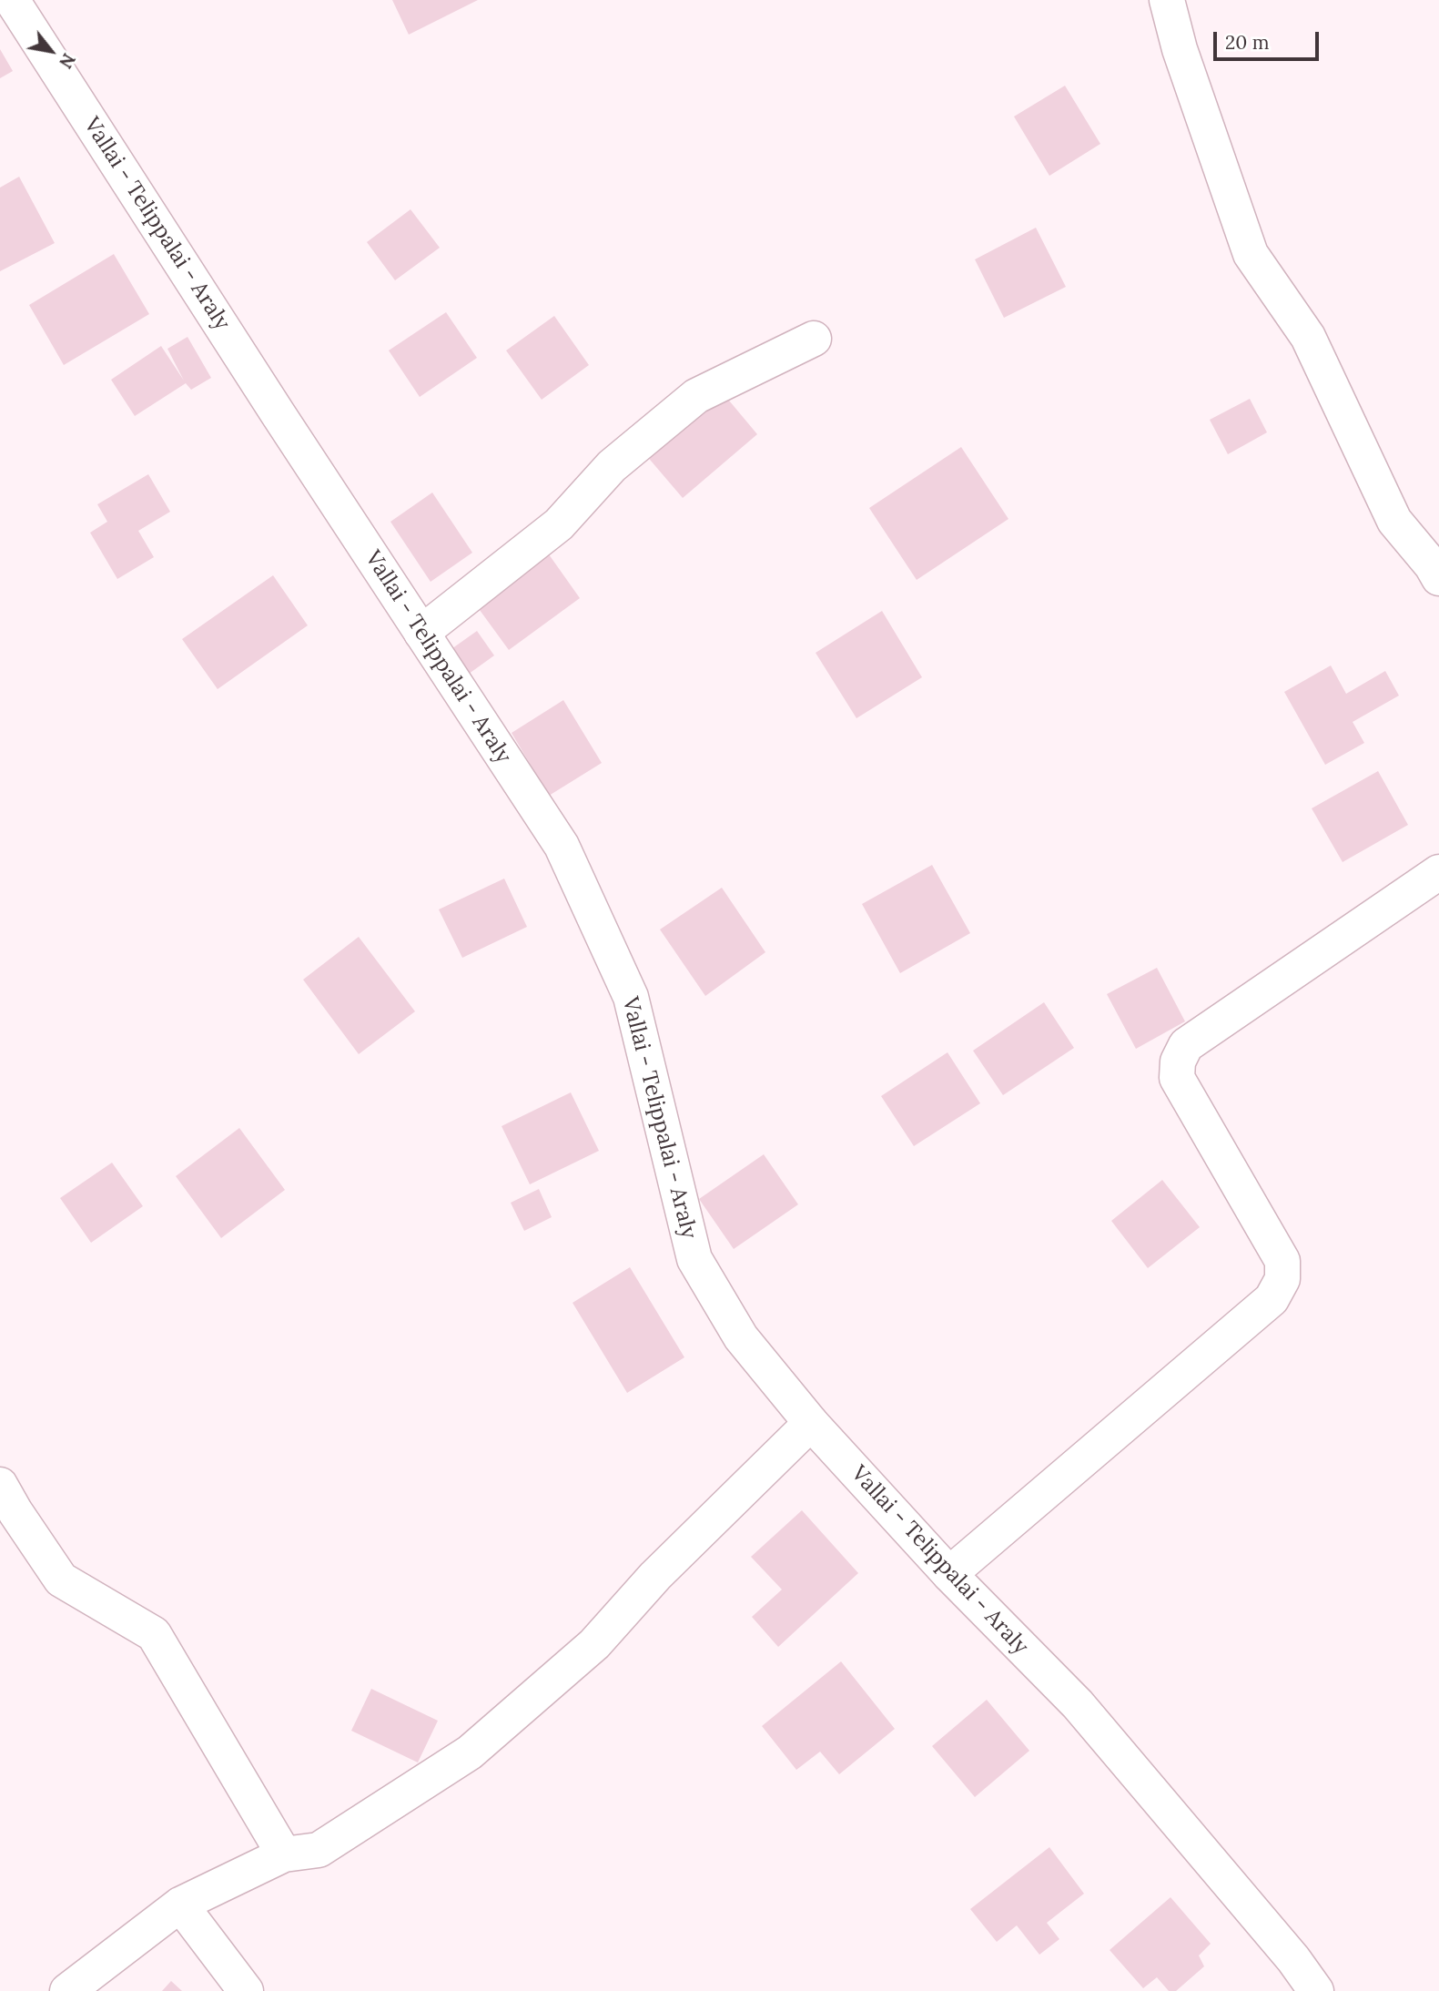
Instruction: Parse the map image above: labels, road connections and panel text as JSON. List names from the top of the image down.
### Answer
{
  "streets": {
    "street": ["Vallai - Telippalai - Araly"]
  },
  "scale_bar": "20 m",
  "north": "bottom right"
}
